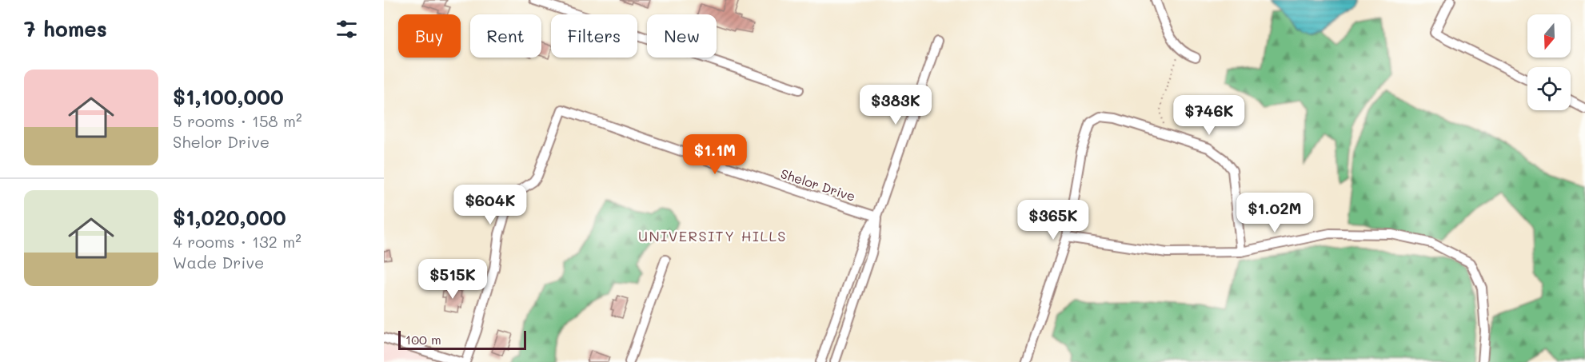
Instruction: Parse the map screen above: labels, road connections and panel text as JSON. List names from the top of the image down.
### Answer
{
  "streets": {
    "street": ["Shelor Drive"]
  },
  "districts": ["UNIVERSITY HILLS"],
  "scale_bar": "100 m",
  "north": "bottom",
  "page": {
    "heading": "7 homes",
    "chip": [
      "Buy",
      "Rent",
      "Filters",
      "New"
    ],
    "list": [
      {
        "name": "$1,100,000",
        "note": "5 rooms · 158 m² · Shelor Drive"
      },
      {
        "name": "$1,020,000",
        "note": "4 rooms · 132 m² · Wade Drive"
      }
    ],
    "price": [
      "$383K",
      "$746K",
      "$1.1M",
      "$604K",
      "$1.02M",
      "$365K",
      "$515K"
    ],
    "scale": "100 m"
  }
}
